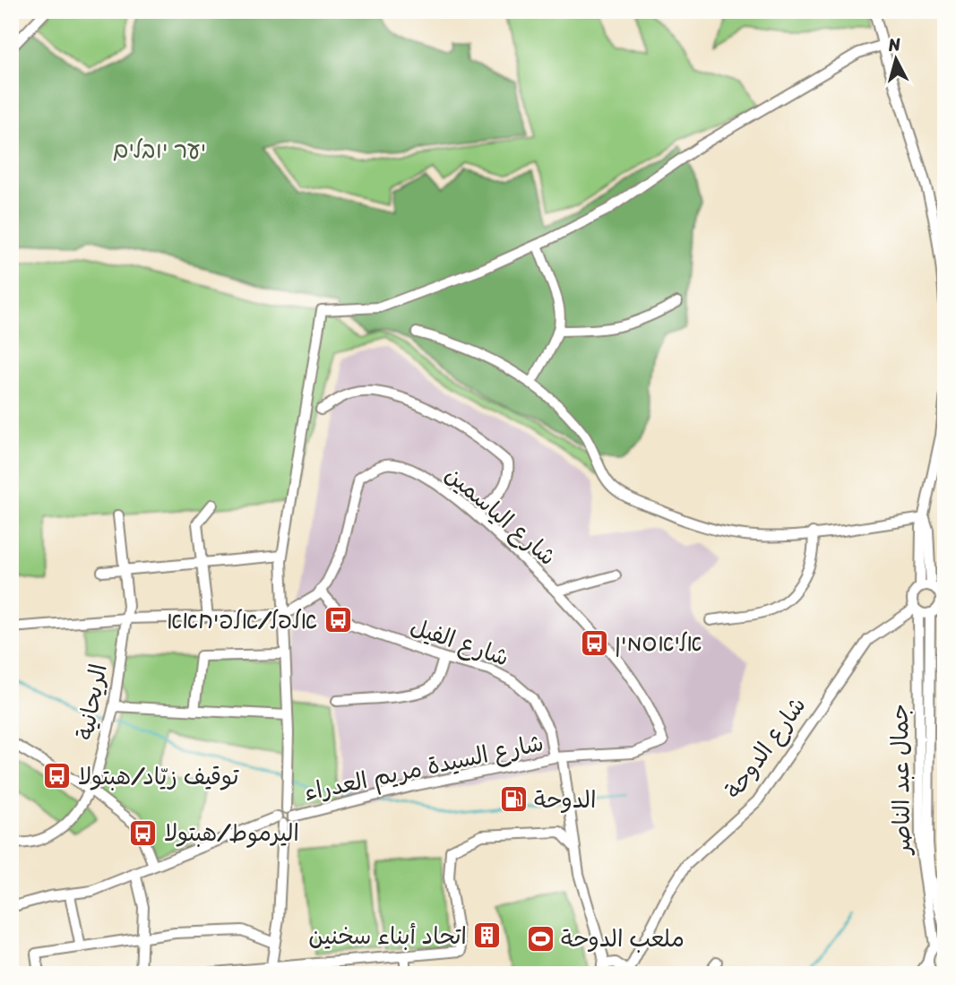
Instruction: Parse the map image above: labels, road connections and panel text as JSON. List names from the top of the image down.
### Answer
{
  "streets": {
    "street": [
      "شارع الياسمين",
      "شارع الفيل",
      "الريحانية",
      "شارع الدوحة",
      "شارع السيدة مريم العدراء",
      "جمال عبد الناصر"
    ]
  },
  "crossings": [
    ["شارع الياسمين", "شارع الفيل"],
    ["شارع الياسمين", "شارع السيدة مريم العدراء"],
    ["شارع الفيل", "شارع السيدة مريم العدراء"],
    ["شارع الدوحة", "جمال عبد الناصر"]
  ],
  "parks": ["יער יובלים"],
  "places": {
    "bus stop": [
      "אלפל/אלפיחאא",
      "אליאסמין",
      "توقيف زيّاد/هبتولا",
      "اليرموط/هبتولا"
    ],
    "fuel station": ["الدوحة"],
    "building": ["اتحاد أبناء سخنين"],
    "sports": ["ملعب الدوحة"]
  },
  "north": "top"
}
